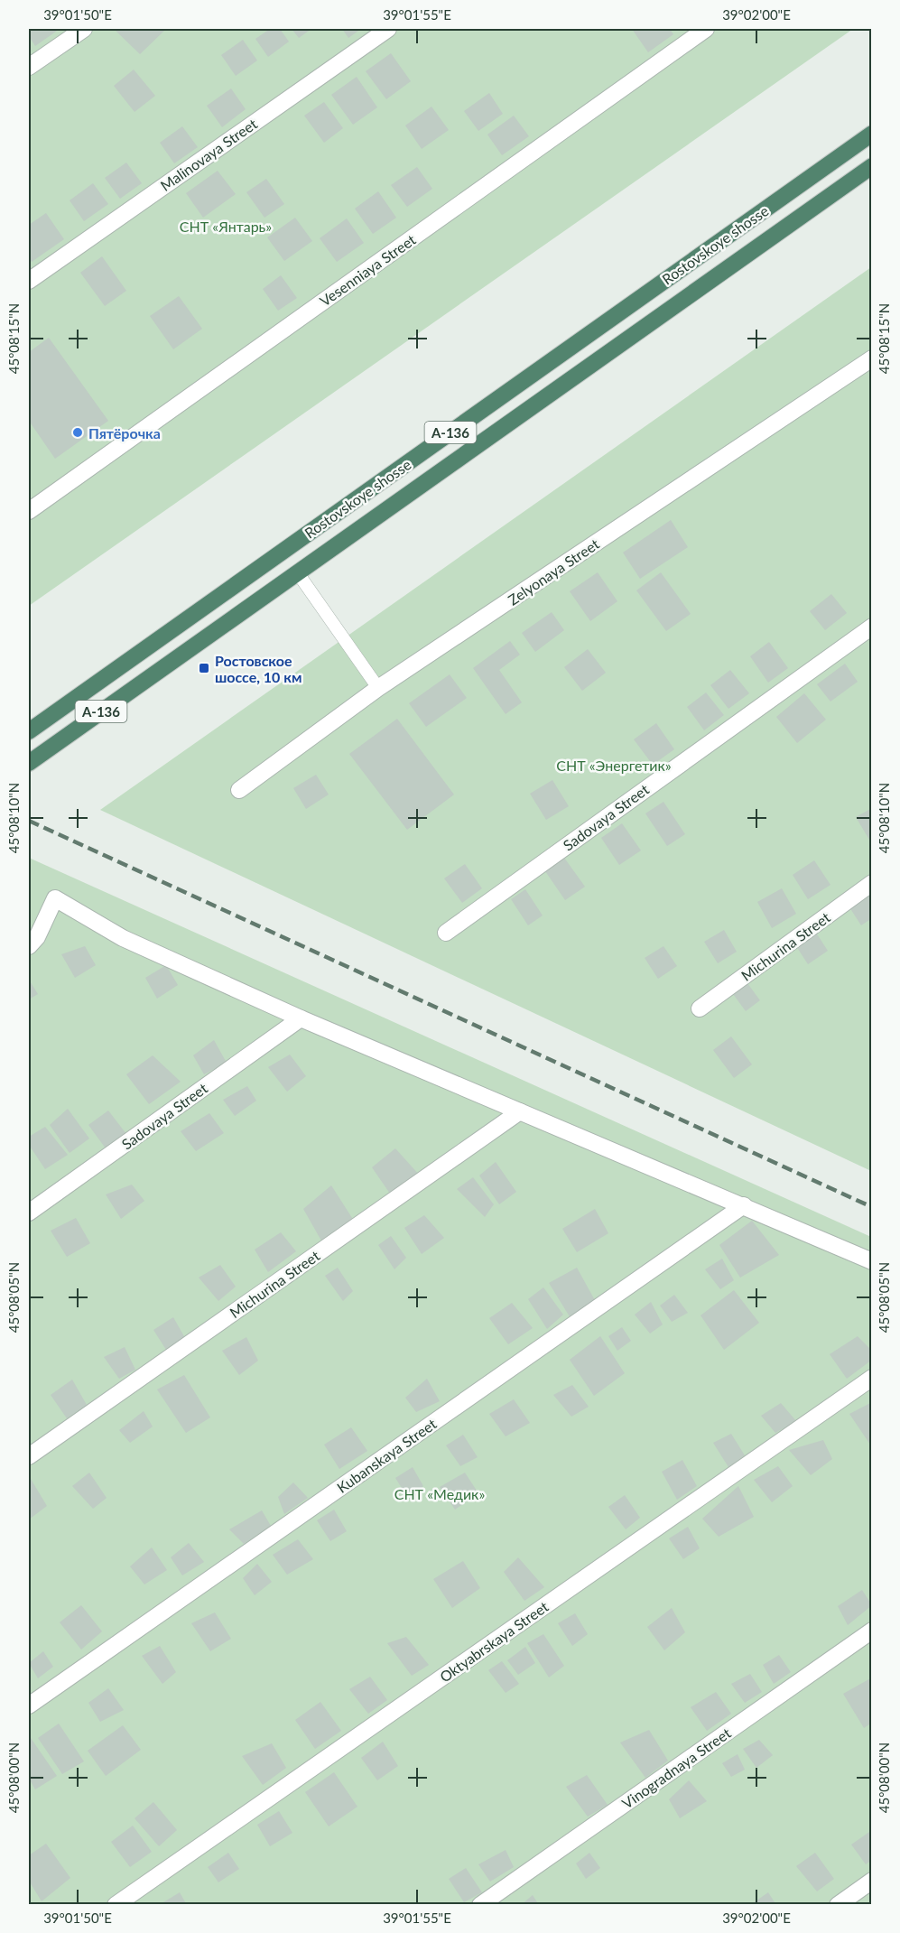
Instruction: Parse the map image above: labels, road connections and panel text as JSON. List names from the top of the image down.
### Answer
{
  "streets": {
    "highway": ["Rostovskoye shosse", "А-136"],
    "street": [
      "Malinovaya Street",
      "Vesenniaya Street",
      "Zelyonaya Street",
      "Sadovaya Street",
      "Michurina Street",
      "Kubanskaya Street",
      "Oktyabrskaya Street",
      "Vinogradnaya Street"
    ]
  },
  "parks": ["СНТ «Янтарь»", "СНТ «Энергетик»", "СНТ «Медик»"],
  "places": {
    "other": ["Пятёрочка"],
    "transit": ["Ростовское шоссе, 10 км"]
  },
  "coordinates": [
    "39°01'50\"E",
    "39°01'55\"E",
    "39°02'00\"E",
    "45°08'15\"N",
    "45°08'10\"N",
    "45°08'05\"N",
    "45°08'00\"N"
  ]
}
